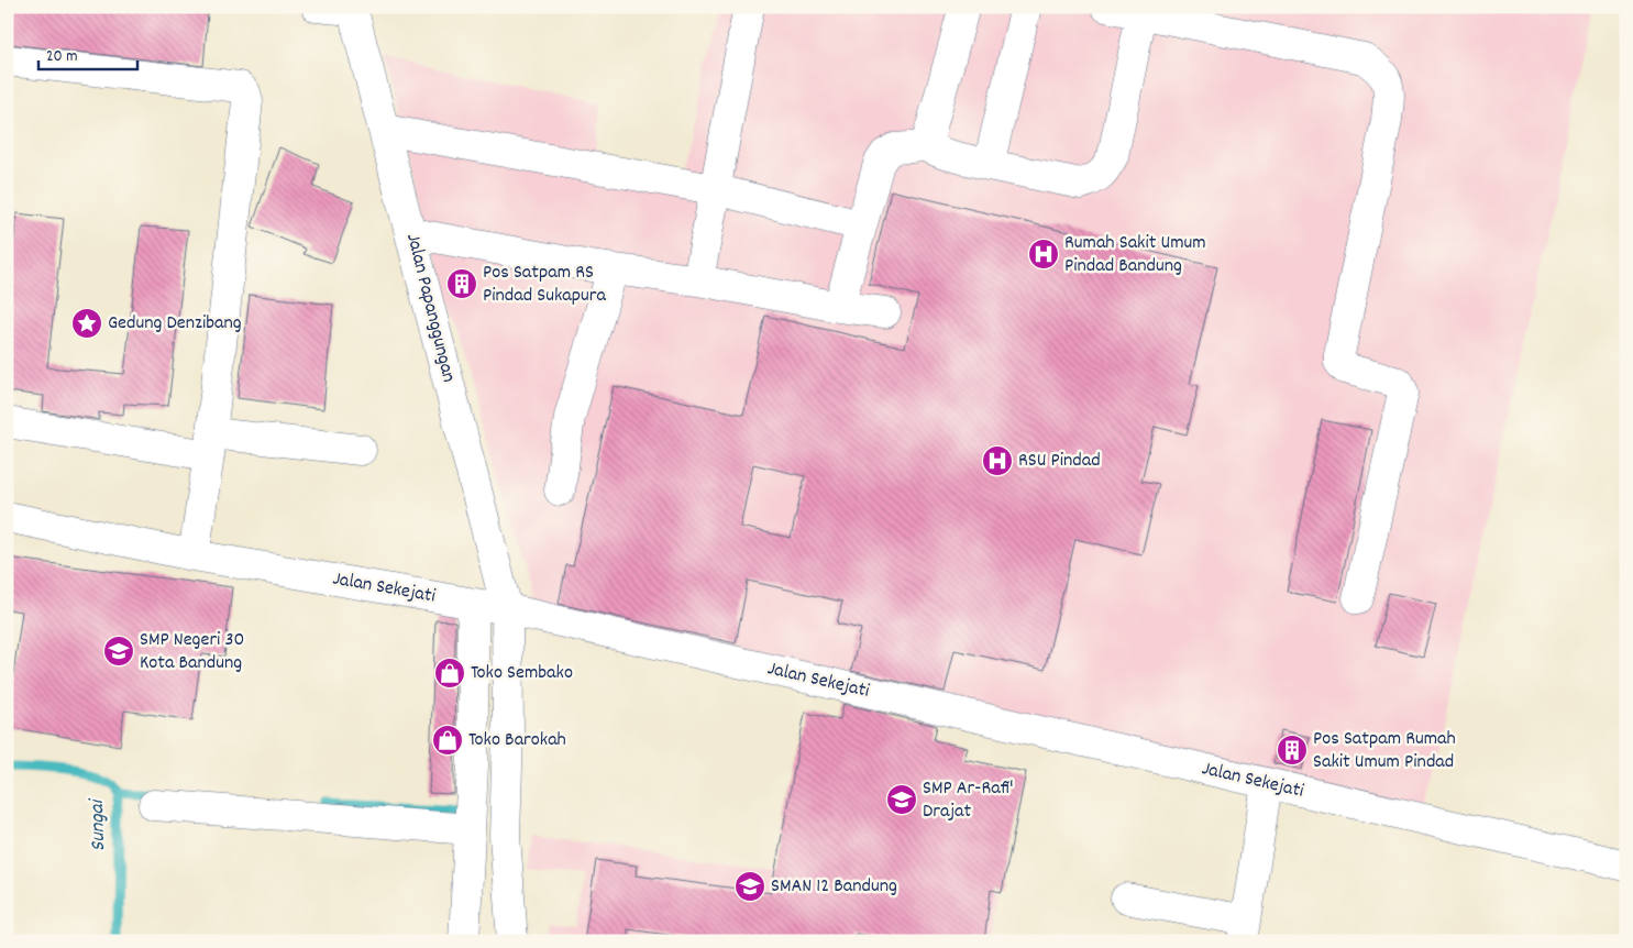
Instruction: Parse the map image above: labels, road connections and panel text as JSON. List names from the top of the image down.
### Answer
{
  "streets": {
    "street": ["Jalan Papanggungan", "Jalan Sekejati"]
  },
  "crossings": [
    ["Jalan Papanggungan", "Jalan Sekejati"]
  ],
  "water": ["Sungai"],
  "places": {
    "hospital": ["Rumah Sakit Umum Pindad Bandung", "RSU Pindad"],
    "building": ["Pos Satpam RS Pindad Sukapura", "Pos Satpam Rumah Sakit Umum Pindad"],
    "place": ["Gedung Denzibang"],
    "school or university": ["SMP Negeri 30 Kota Bandung", "SMP Ar-Rafi' Drajat", "SMAN 12 Bandung"],
    "shop": ["Toko Sembako", "Toko Barokah"]
  },
  "scale_bar": "20 m"
}
